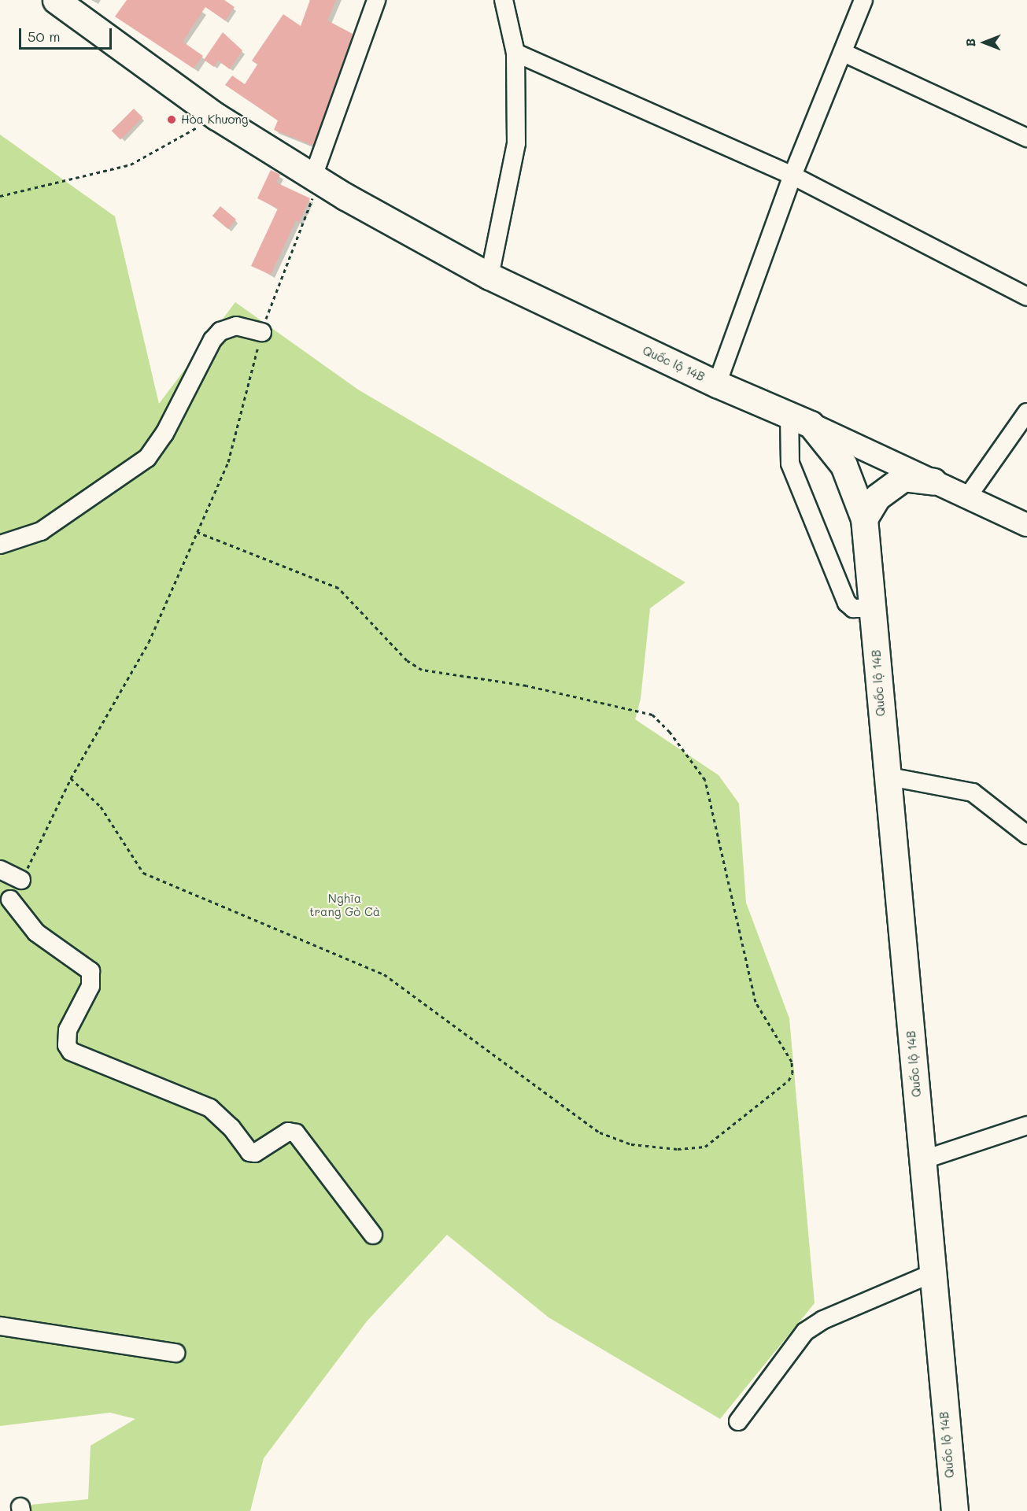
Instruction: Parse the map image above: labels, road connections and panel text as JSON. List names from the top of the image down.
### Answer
{
  "streets": {
    "highway": ["Quốc lộ 14B"]
  },
  "parks": ["Nghĩa trang Gò Cà"],
  "places": ["Hòa Khương"],
  "scale_bar": "50 m",
  "north": "left"
}
